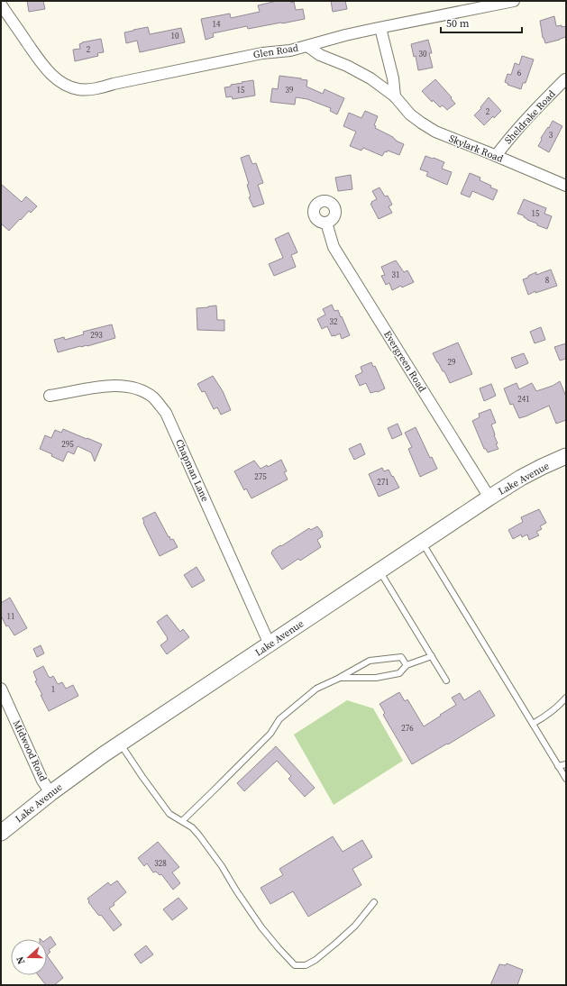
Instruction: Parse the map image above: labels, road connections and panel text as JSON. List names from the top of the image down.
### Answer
{
  "streets": {
    "main road": ["Lake Avenue"],
    "street": [
      "Glen Road",
      "Sheldrake Road",
      "Skylark Road",
      "Evergreen Road",
      "Chapman Lane",
      "Midwood Road"
    ]
  },
  "crossings": [
    ["Glen Road", "Skylark Road"],
    ["Sheldrake Road", "Skylark Road"],
    ["Evergreen Road", "Lake Avenue"],
    ["Chapman Lane", "Lake Avenue"],
    ["Lake Avenue", "Midwood Road"]
  ],
  "house_numbers": [
    "14",
    "10",
    "2",
    "30",
    "6",
    "15",
    "39",
    "2",
    "3",
    "15",
    "31",
    "8",
    "32",
    "293",
    "29",
    "241",
    "295",
    "275",
    "271",
    "11",
    "1",
    "276",
    "328"
  ],
  "scale_bar": "50 m",
  "north": "left"
}
